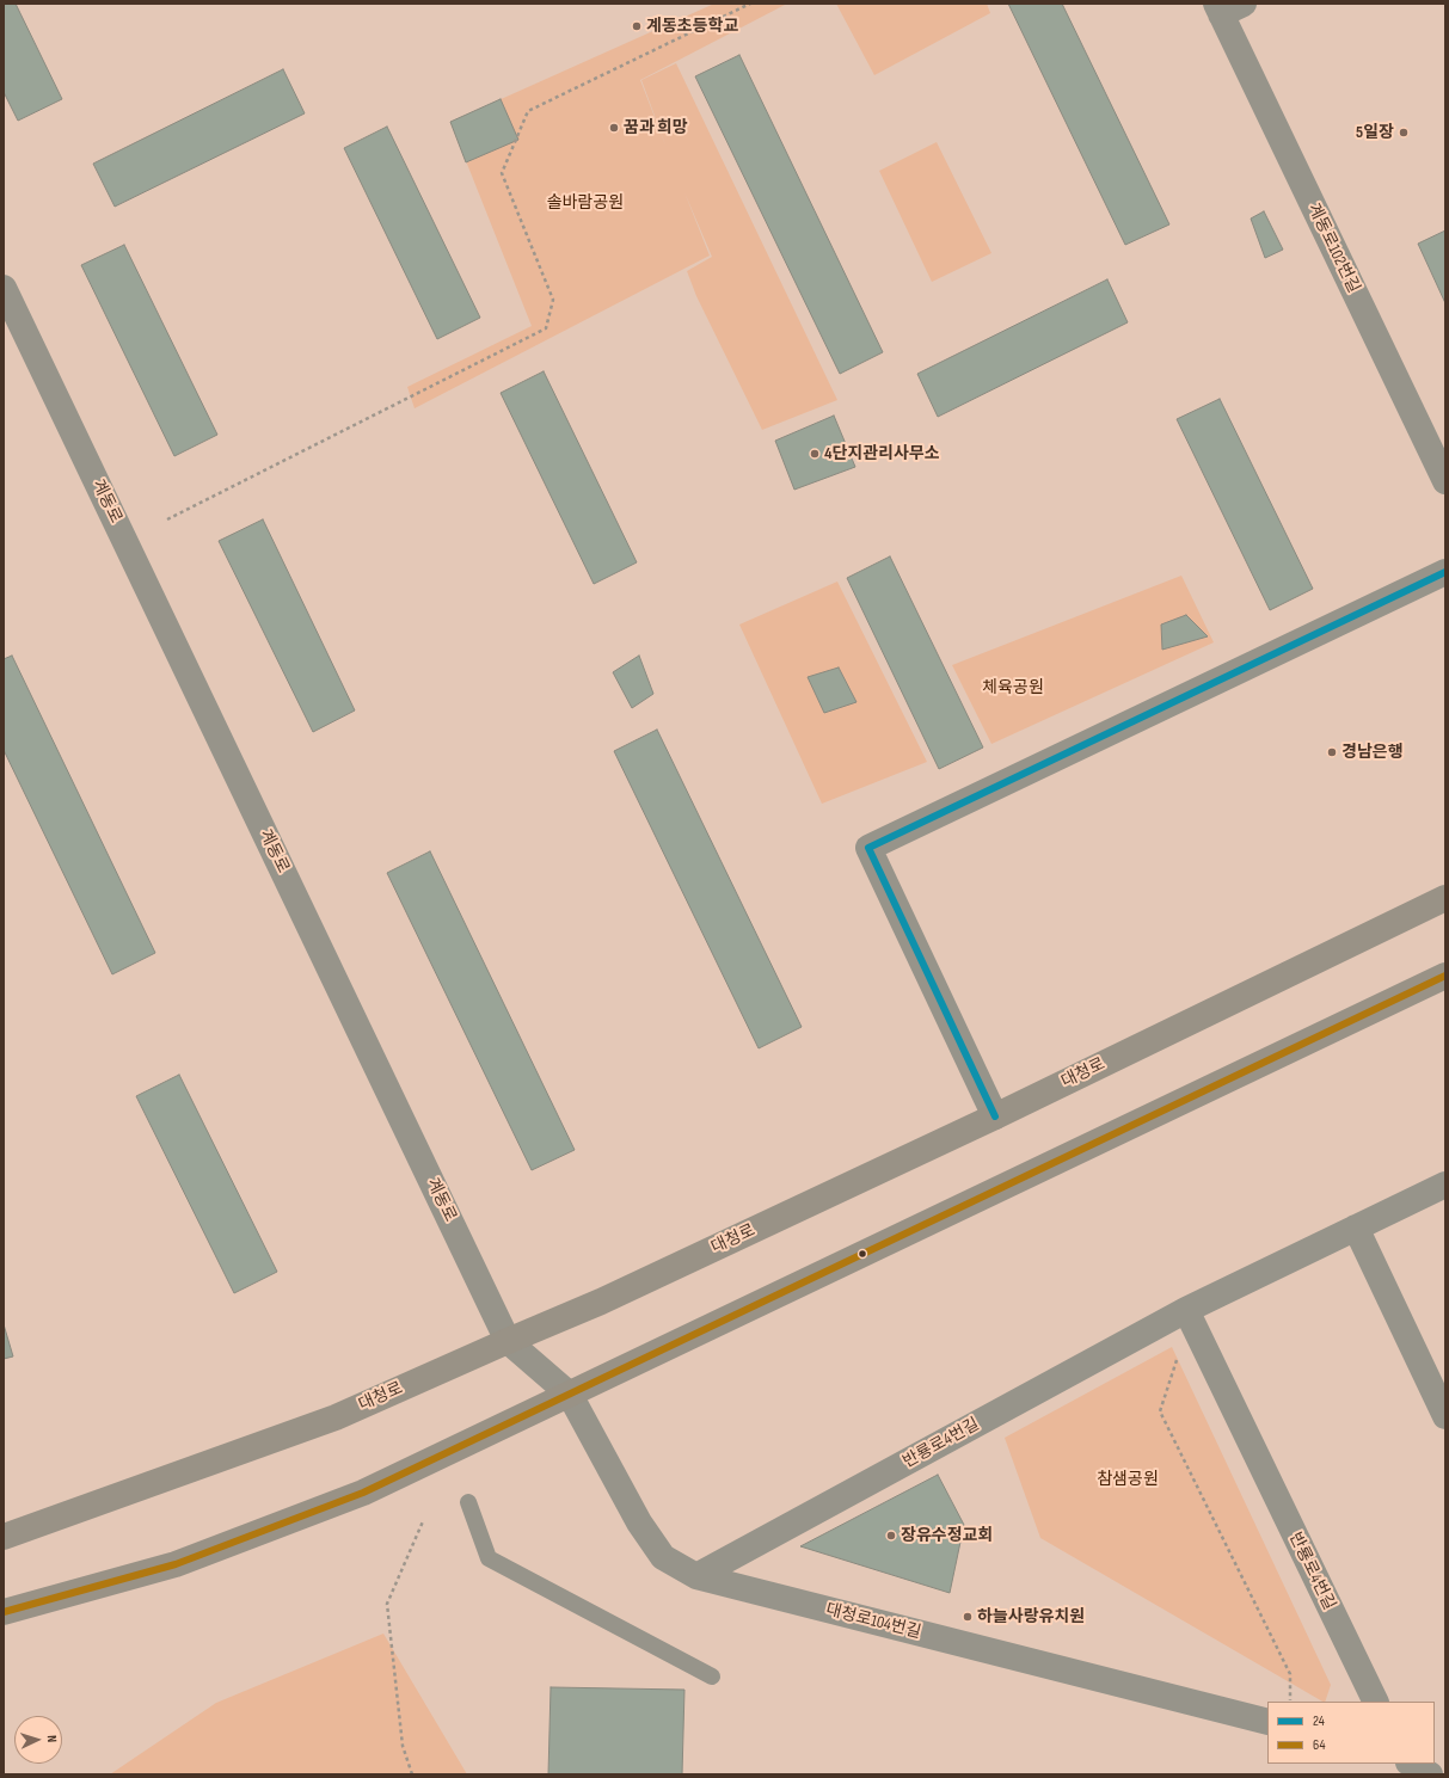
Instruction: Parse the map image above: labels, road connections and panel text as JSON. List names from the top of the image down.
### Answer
{
  "streets": {
    "main road": ["대청로"],
    "street": [
      "계동로102번길",
      "계동로",
      "반룡로4번길",
      "대청로104번길"
    ]
  },
  "crossings": [
    ["계동로", "대청로"],
    ["계동로", "대청로104번길"],
    ["반룡로4번길", "대청로104번길"]
  ],
  "parks": ["솔바람공원", "체육공원", "참샘공원"],
  "places": [
    "계동초등학교",
    "꿈과 희망",
    "5일장",
    "4단지관리사무소",
    "경남은행",
    "장유수정교회",
    "하늘사랑유치원"
  ],
  "lines": ["transit line 24", "transit line 64"],
  "legend": ["24", "64"],
  "north": "right"
}
